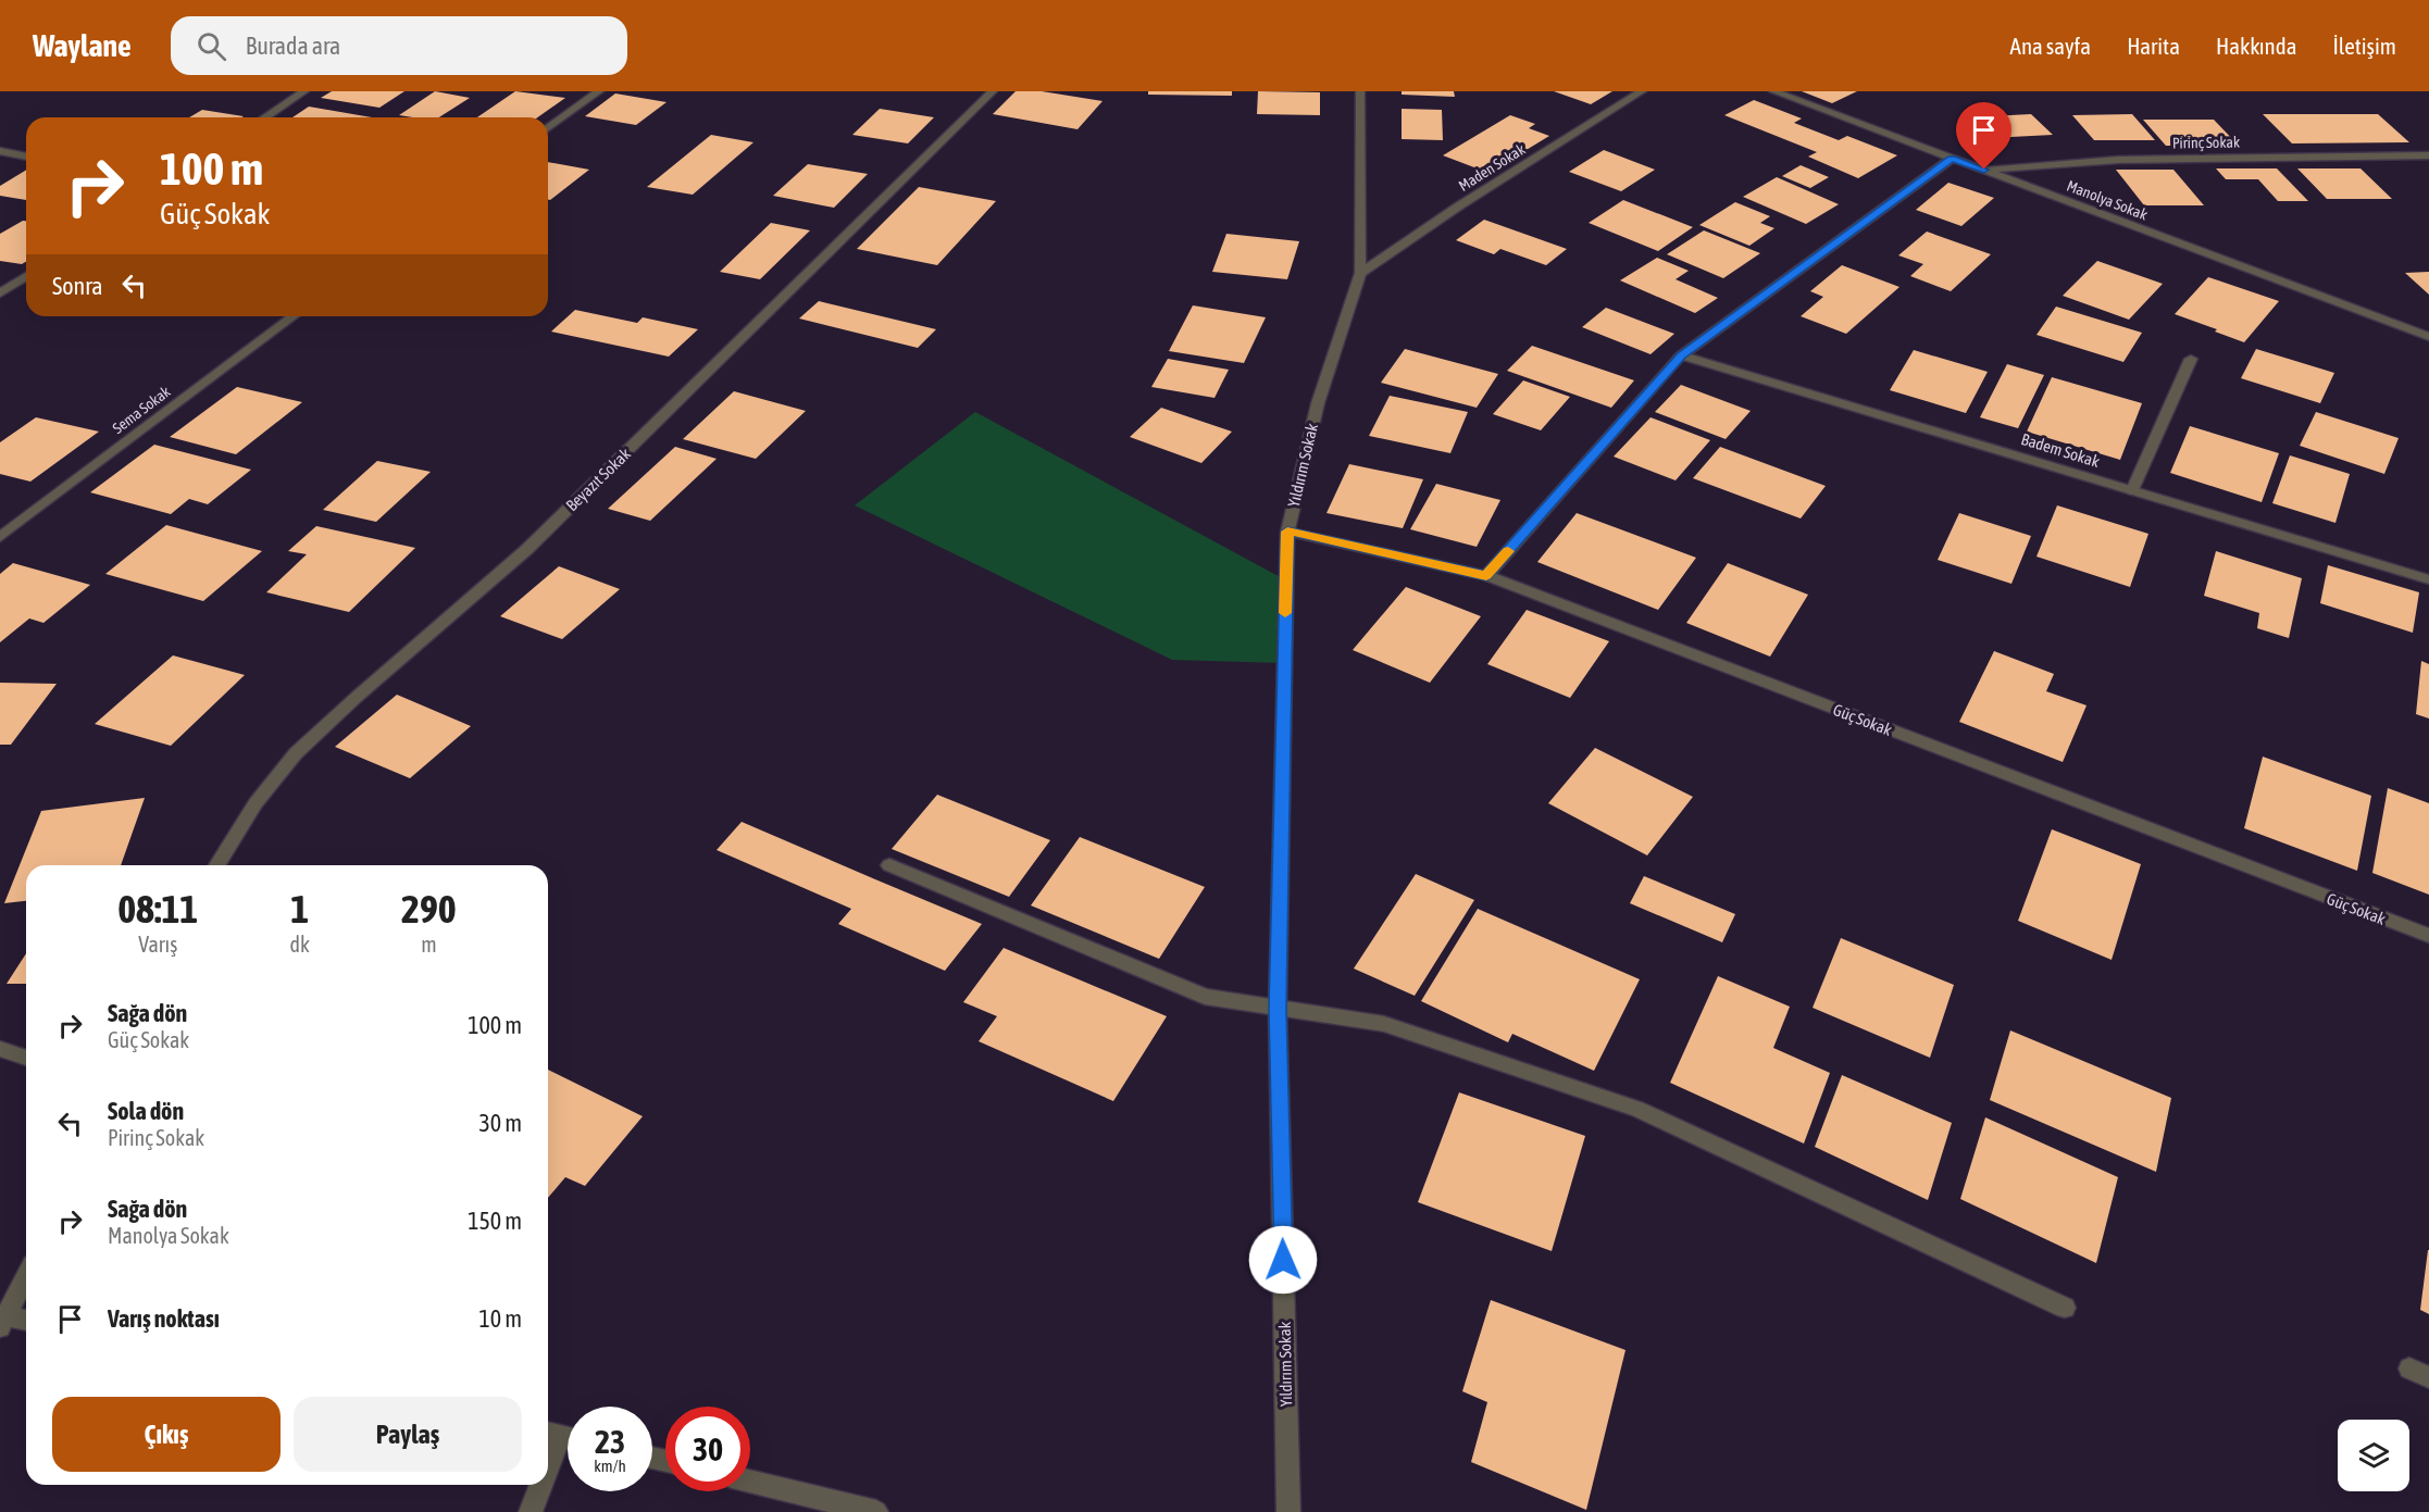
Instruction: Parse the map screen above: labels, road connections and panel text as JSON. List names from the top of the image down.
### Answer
{
  "streets": {
    "street": [
      "Pirinç Sokak",
      "Maden Sokak",
      "Manolya Sokak",
      "Sema Sokak",
      "Badem Sokak",
      "Yıldırım Sokak",
      "Beyazıt Sokak",
      "Güç Sokak"
    ]
  },
  "crossings": [
    ["Pirinç Sokak", "Manolya Sokak"],
    ["Maden Sokak", "Yıldırım Sokak"],
    ["Yıldırım Sokak", "Güç Sokak"]
  ],
  "page": {
    "header": "Waylane",
    "search": "Burada ara",
    "nav": [
      "Ana sayfa",
      "Harita",
      "Hakkında",
      "İletişim"
    ],
    "turn": ["100 m", "Güç Sokak"],
    "then": "Sonra",
    "eta": [
      "08:11",
      "Varış",
      "1",
      "dk",
      "290",
      "m"
    ],
    "list": [
      {
        "name": "Sağa dön",
        "note": "Güç Sokak",
        "value": "100 m"
      },
      {
        "name": "Sola dön",
        "note": "Pirinç Sokak",
        "value": "30 m"
      },
      {
        "name": "Sağa dön",
        "note": "Manolya Sokak",
        "value": "150 m"
      },
      {
        "name": "Varış noktası",
        "value": "10 m"
      }
    ],
    "buttons": ["Çıkış", "Paylaş"],
    "speed": "23 km/h",
    "limit": "30"
  }
}
